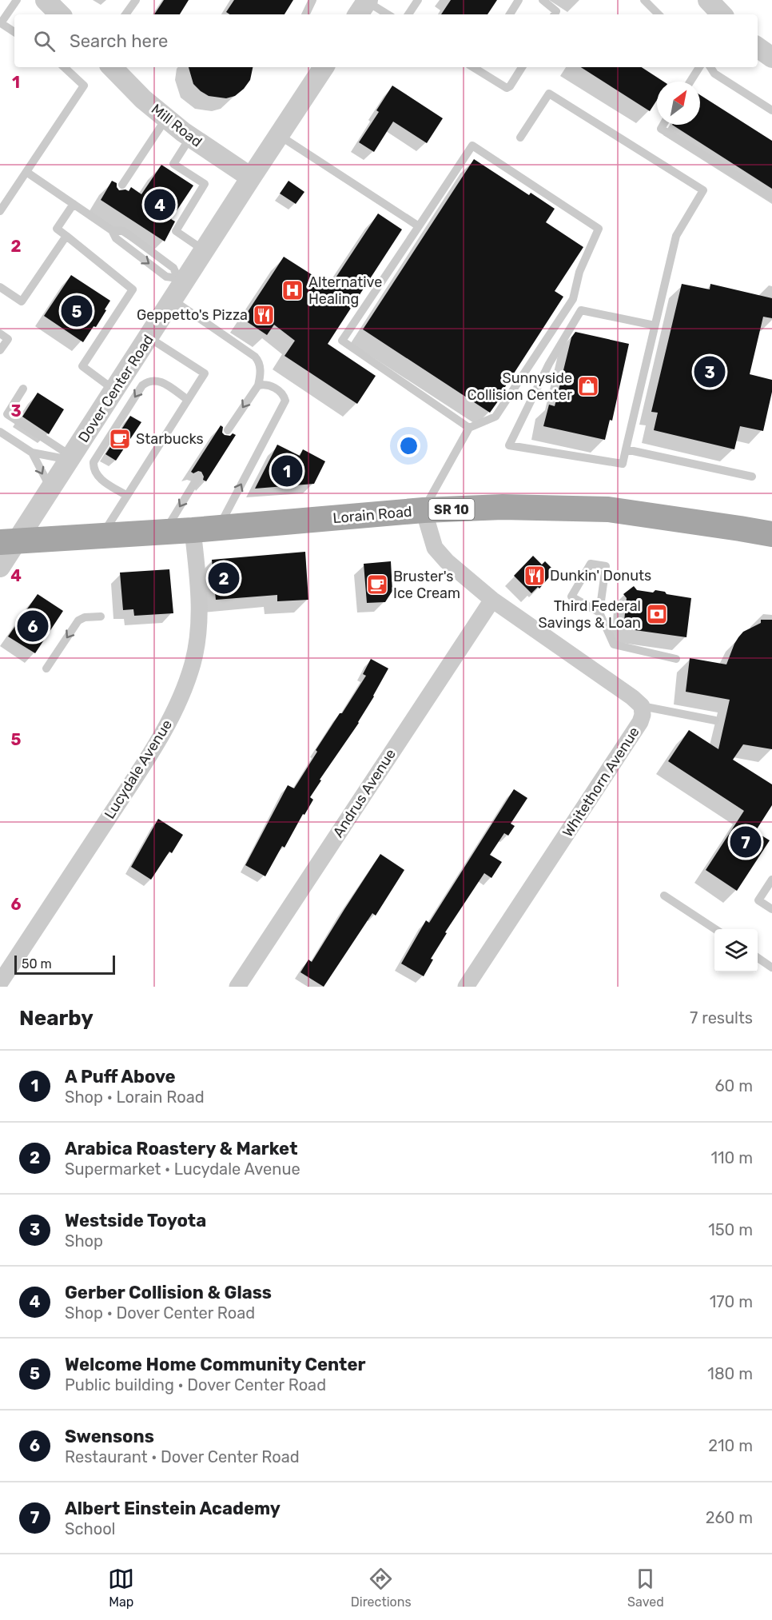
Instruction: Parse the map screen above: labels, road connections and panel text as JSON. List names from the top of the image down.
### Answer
{
  "streets": {
    "main road": ["SR 10", "Lorain Road"],
    "street": [
      "Mill Road",
      "Dover Center Road",
      "Lucydale Avenue",
      "Whitethorn Avenue",
      "Andrus Avenue"
    ]
  },
  "crossings": [
    ["Mill Road", "Dover Center Road"],
    ["Dover Center Road", "Lorain Road"],
    ["Lorain Road", "Lucydale Avenue"],
    ["Lorain Road", "Whitethorn Avenue"],
    ["Whitethorn Avenue", "Andrus Avenue"]
  ],
  "places": {
    "hospital": ["Alternative Healing"],
    "restaurant": ["Geppetto's Pizza", "Dunkin' Donuts"],
    "shop": ["Sunnyside Collision Center"],
    "cafe": ["Starbucks", "Bruster's Ice Cream"],
    "bank": ["Third Federal Savings & Loan"]
  },
  "scale_bar": "50 m",
  "north": "top right",
  "page": {
    "search": "Search here",
    "pins": [
      "4",
      "5",
      "3",
      "1",
      "2",
      "6",
      "7"
    ],
    "scale": "50 m",
    "heading": ["Nearby", "7 results"],
    "list": [
      {
        "mark": "1",
        "name": "A Puff Above",
        "note": "Shop · Lorain Road",
        "value": "60 m"
      },
      {
        "mark": "2",
        "name": "Arabica Roastery & Market",
        "note": "Supermarket · Lucydale Avenue",
        "value": "110 m"
      },
      {
        "mark": "3",
        "name": "Westside Toyota",
        "note": "Shop",
        "value": "150 m"
      },
      {
        "mark": "4",
        "name": "Gerber Collision & Glass",
        "note": "Shop · Dover Center Road",
        "value": "170 m"
      },
      {
        "mark": "5",
        "name": "Welcome Home Community Center",
        "note": "Public building · Dover Center Road",
        "value": "180 m"
      },
      {
        "mark": "6",
        "name": "Swensons",
        "note": "Restaurant · Dover Center Road",
        "value": "210 m"
      },
      {
        "mark": "7",
        "name": "Albert Einstein Academy",
        "note": "School",
        "value": "260 m"
      }
    ],
    "nav": ["Map", "Directions", "Saved"]
  },
  "grid": {
    "rows": [
      "1",
      "2",
      "3",
      "4",
      "5",
      "6"
    ]
  }
}
